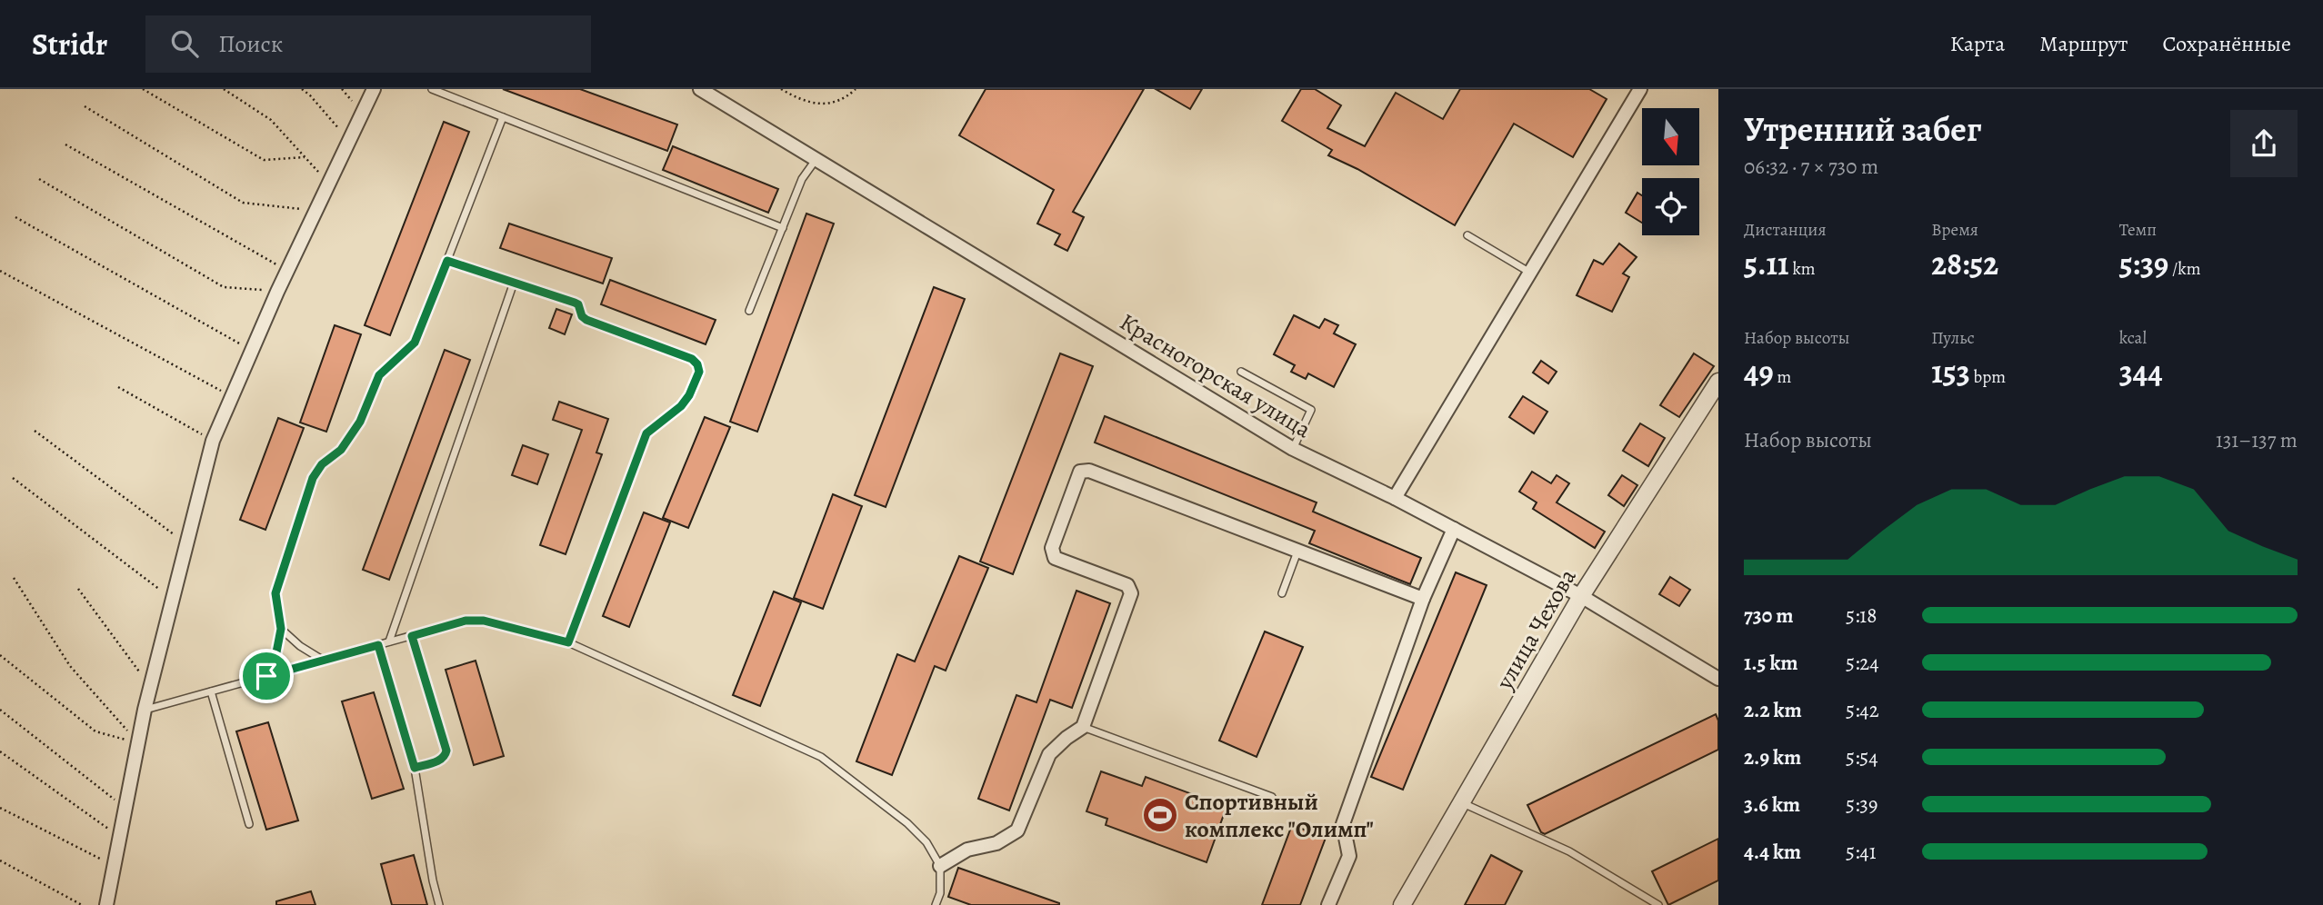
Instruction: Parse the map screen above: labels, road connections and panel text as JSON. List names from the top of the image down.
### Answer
{
  "streets": {
    "street": ["Красногорская улица", "улица Чехова"]
  },
  "crossings": [
    ["Красногорская улица", "улица Чехова"]
  ],
  "places": {
    "sports": ["Спортивный комплекс \"Олимп\""]
  },
  "north": "bottom",
  "page": {
    "header": "Stridr",
    "search": "Поиск",
    "nav": ["Карта", "Маршрут", "Сохранённые"],
    "heading": ["Утренний забег", "06:32 · 7 × 730 m"],
    "stats": [
      ["Дистанция", "5.11 km"],
      ["Время", "28:52"],
      ["Темп", "5:39 /km"],
      ["Набор высоты", "49 m"],
      ["Пульс", "153 bpm"],
      ["kcal", "344"]
    ],
    "chart": ["Набор высоты", "131–137 m"],
    "list": [
      {
        "name": "730 m",
        "note": "5:18"
      },
      {
        "name": "1.5 km",
        "note": "5:24"
      },
      {
        "name": "2.2 km",
        "note": "5:42"
      },
      {
        "name": "2.9 km",
        "note": "5:54"
      },
      {
        "name": "3.6 km",
        "note": "5:39"
      },
      {
        "name": "4.4 km",
        "note": "5:41"
      }
    ]
  }
}
